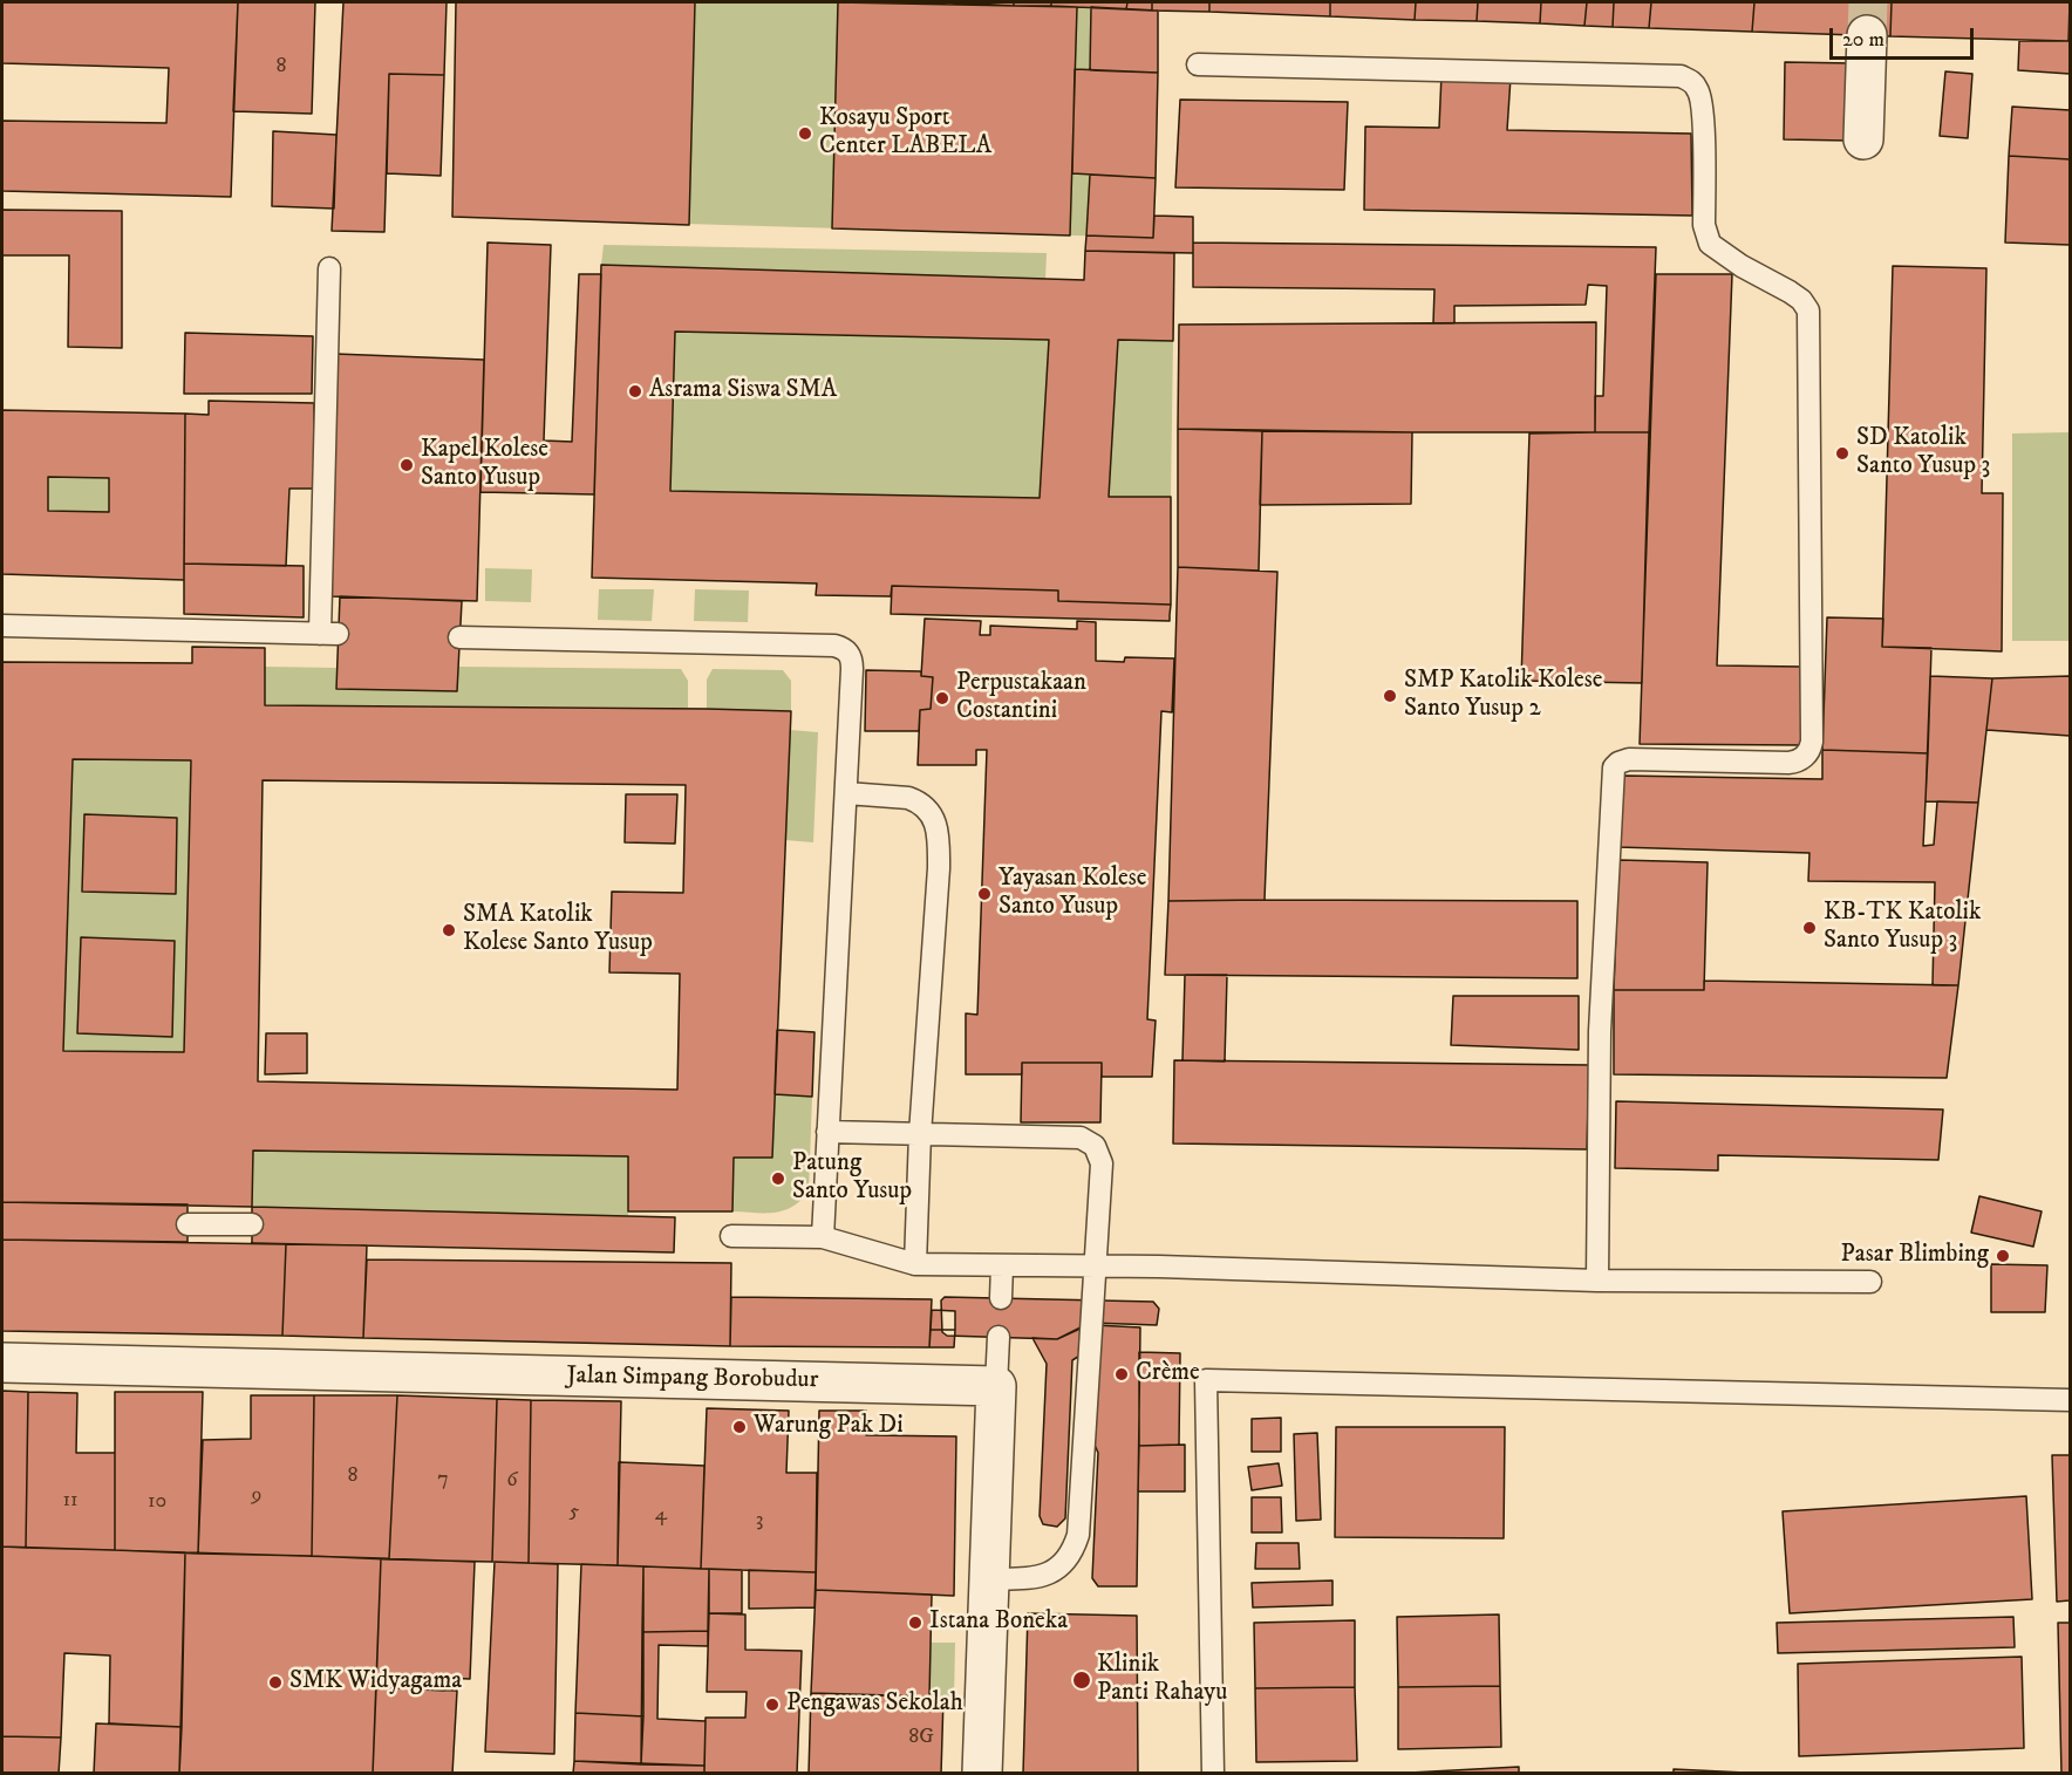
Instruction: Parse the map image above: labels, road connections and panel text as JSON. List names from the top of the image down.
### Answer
{
  "streets": {
    "street": ["Jalan Simpang Borobudur"]
  },
  "places": [
    "Kosayu Sport Center LABELA",
    "Asrama Siswa SMA",
    "SD Katolik Santo Yusup 3",
    "Kapel Kolese Santo Yusup",
    "SMP Katolik Kolese Santo Yusup 2",
    "Perpustakaan Costantini",
    "Yayasan Kolese Santo Yusup",
    "KB-TK Katolik Santo Yusup 3",
    "SMA Katolik Kolese Santo Yusup",
    "Patung Santo Yusup",
    "Pasar Blimbing",
    "Crème",
    "Warung Pak Di",
    "Istana Boneka",
    "Klinik Panti Rahayu",
    "SMK Widyagama",
    "Pengawas Sekolah"
  ],
  "house_numbers": [
    "8",
    "8",
    "7",
    "6",
    "9",
    "11",
    "10",
    "5",
    "4",
    "3",
    "8G"
  ],
  "scale_bar": "20 m"
}
